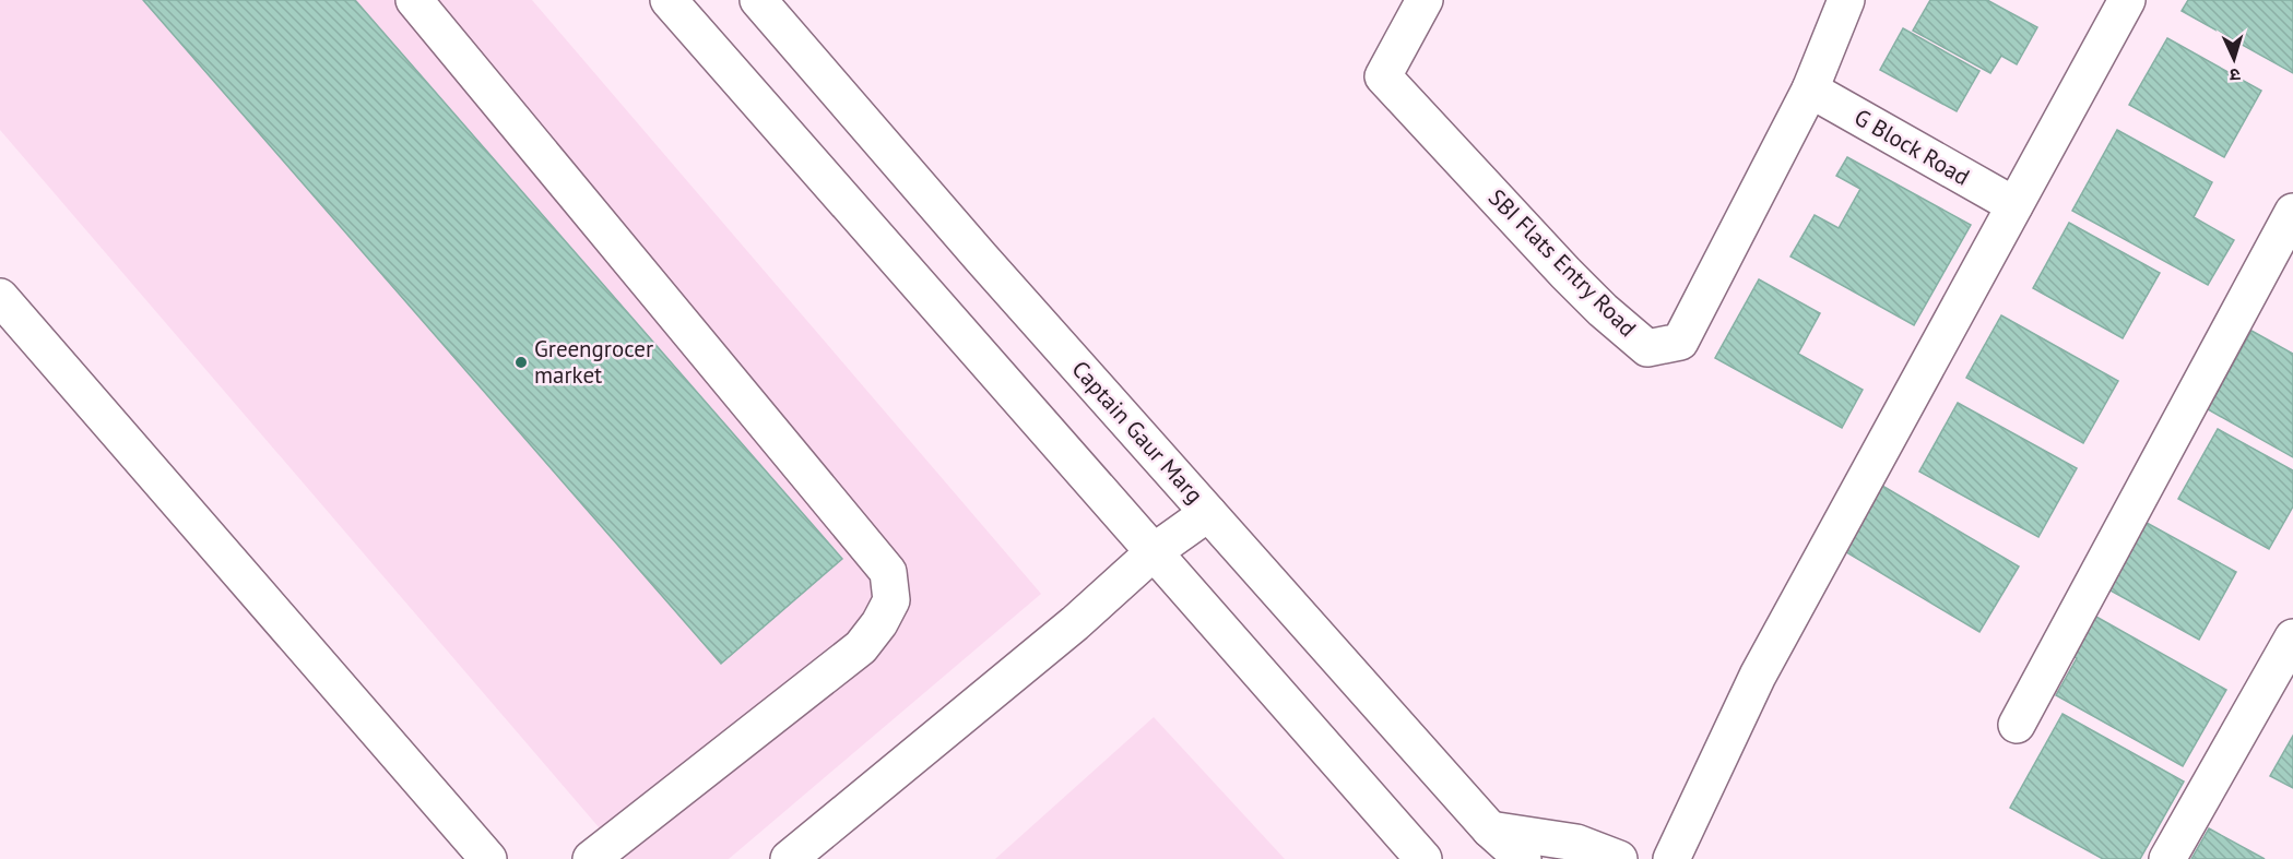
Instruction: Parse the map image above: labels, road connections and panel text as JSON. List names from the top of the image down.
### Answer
{
  "streets": {
    "street": ["G Block Road", "SBI Flats Entry Road", "Captain Gaur Marg"]
  },
  "crossings": [
    ["G Block Road", "SBI Flats Entry Road"]
  ],
  "places": ["Greengrocer market"],
  "north": "bottom"
}
